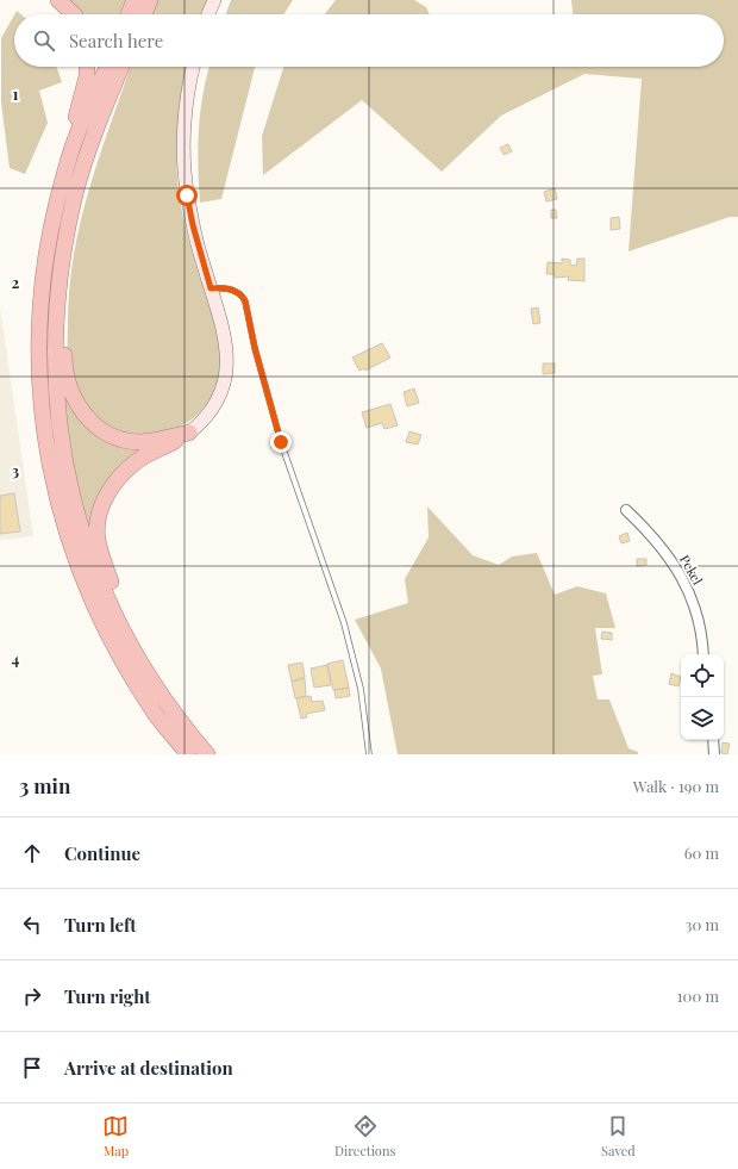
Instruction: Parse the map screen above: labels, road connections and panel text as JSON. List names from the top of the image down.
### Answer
{
  "streets": {
    "street": ["Pekel"]
  },
  "page": {
    "search": "Search here",
    "heading": ["3 min", "Walk · 190 m"],
    "list": [
      ["Continue", "60 m"],
      ["Turn left", "30 m"],
      ["Turn right", "100 m"],
      "Arrive at destination"
    ],
    "nav": ["Map", "Directions", "Saved"]
  },
  "grid": {
    "rows": [
      "1",
      "2",
      "3",
      "4"
    ]
  }
}
